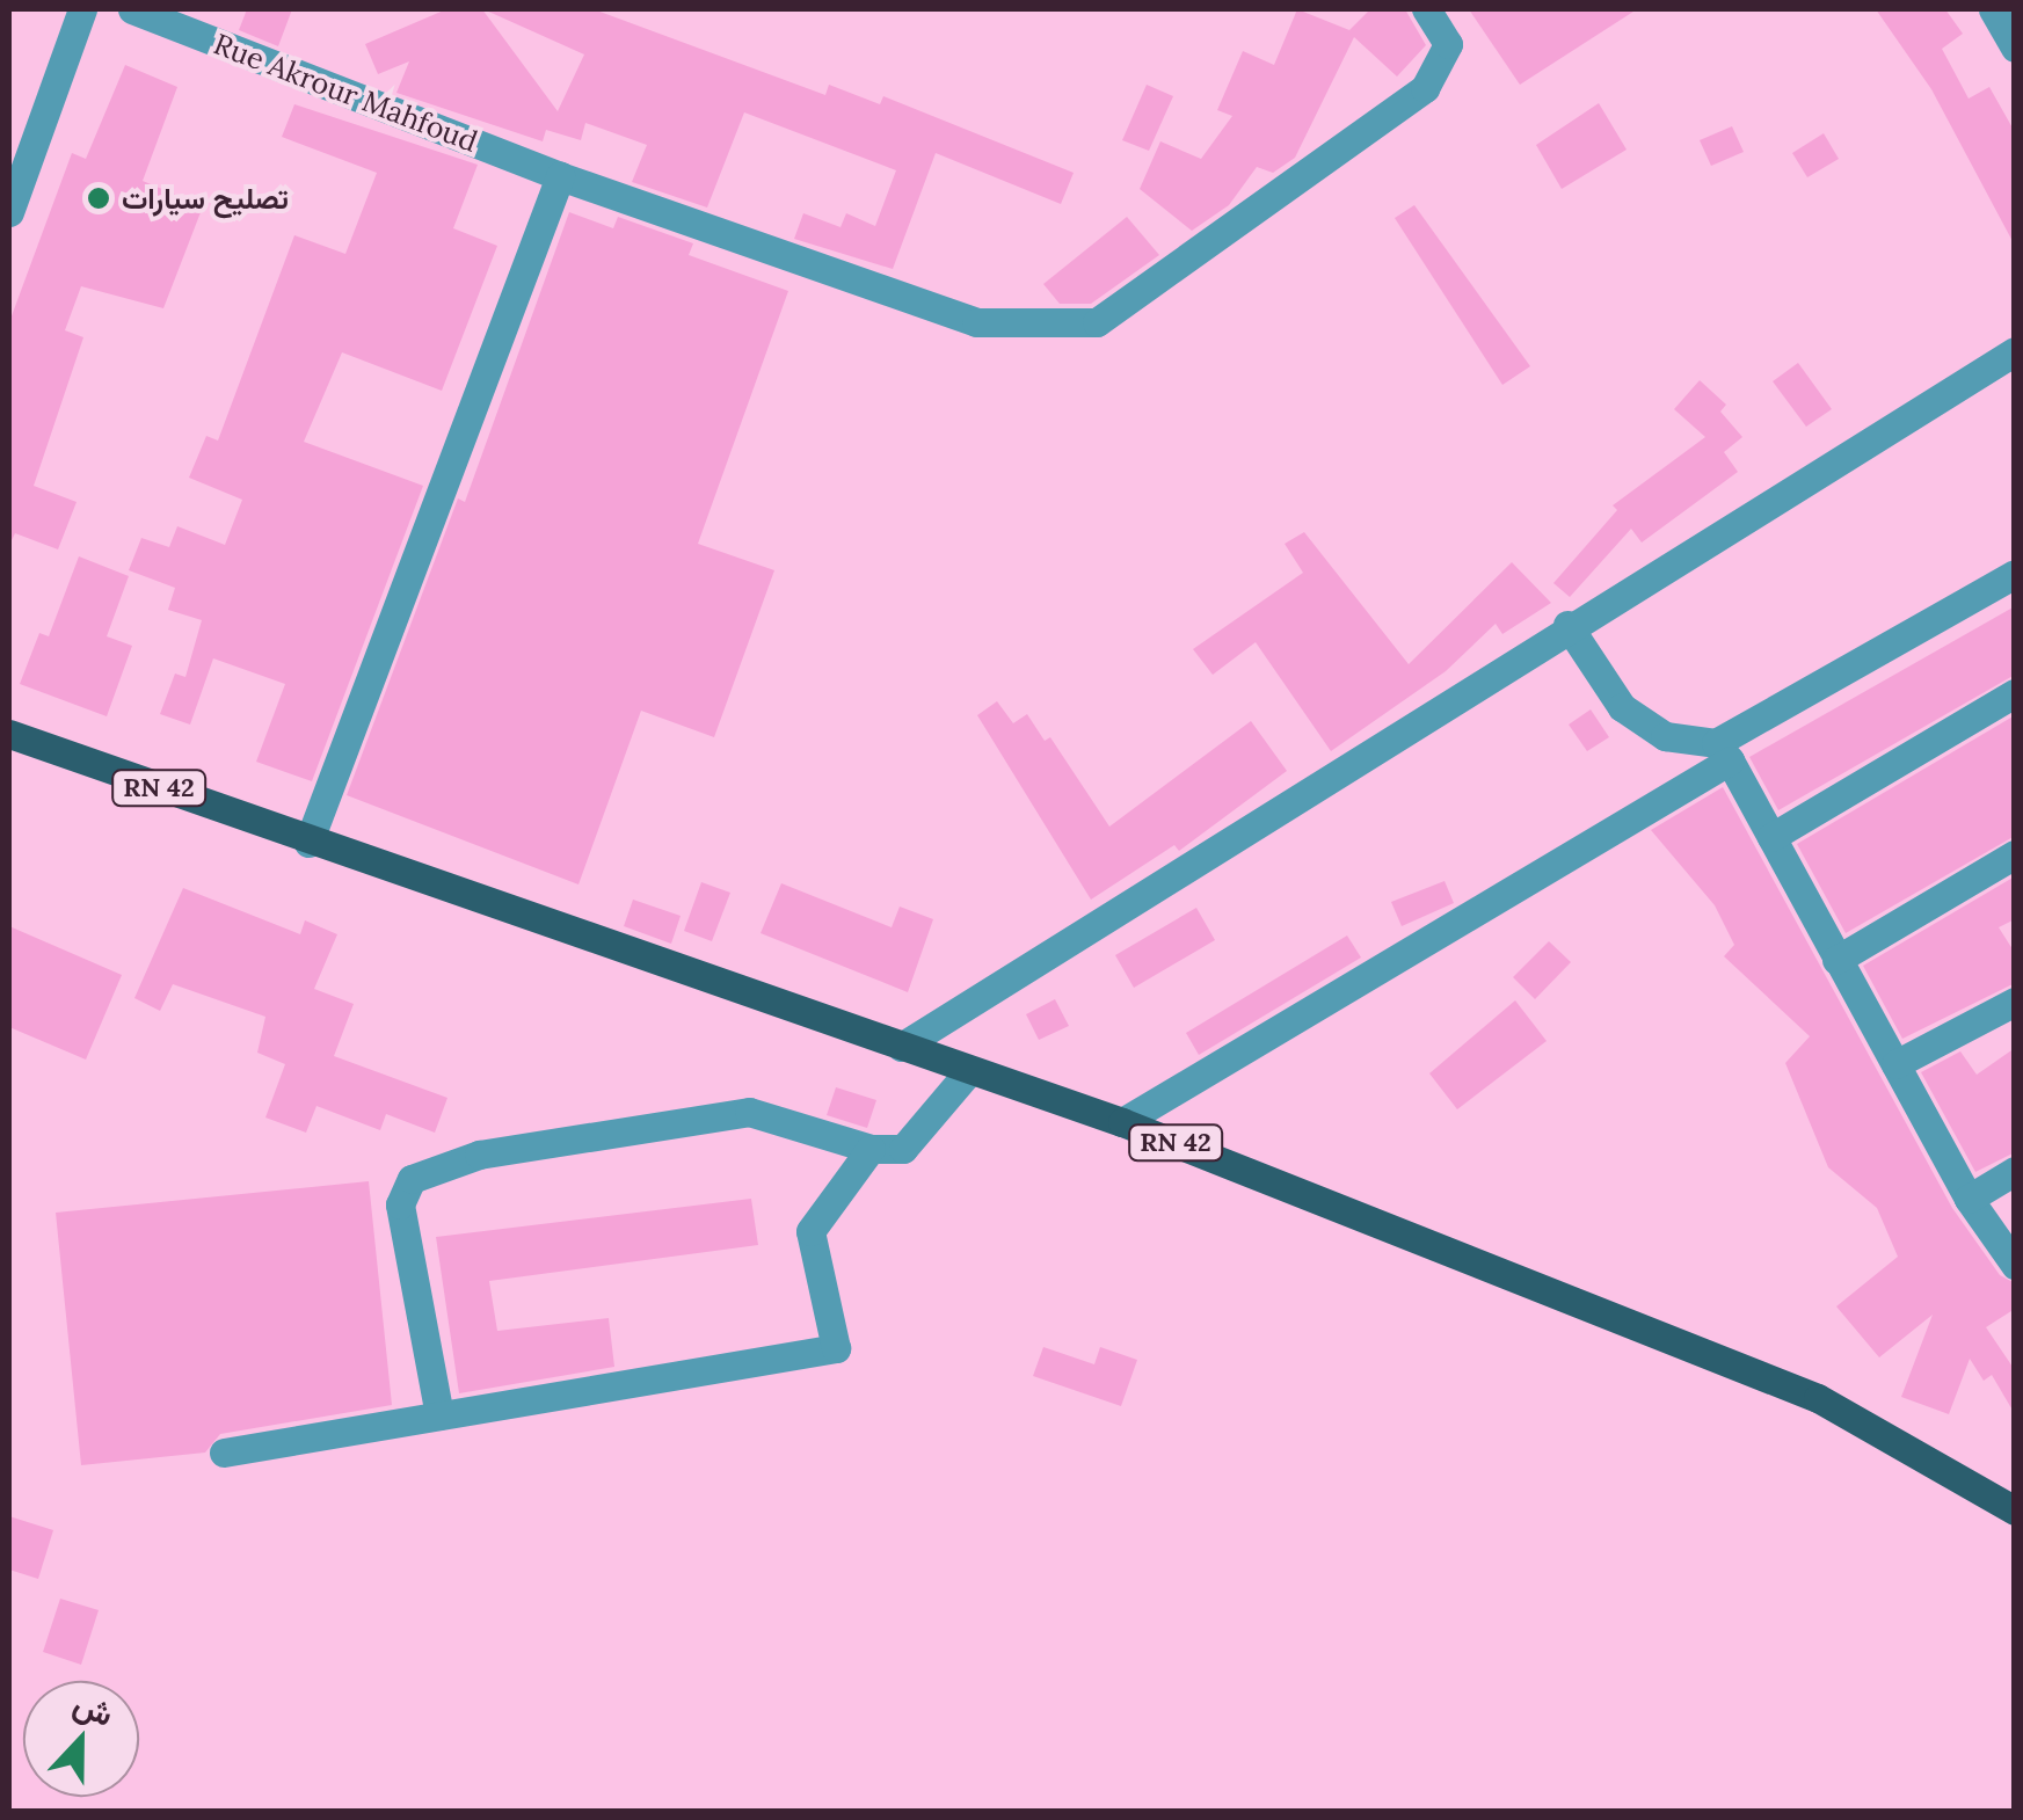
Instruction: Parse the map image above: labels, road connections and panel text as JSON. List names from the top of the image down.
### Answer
{
  "streets": {
    "main road": ["RN 42"],
    "street": ["Rue Akrour Mahfoud"]
  },
  "places": ["تصليح سيارات"],
  "north": "top"
}
